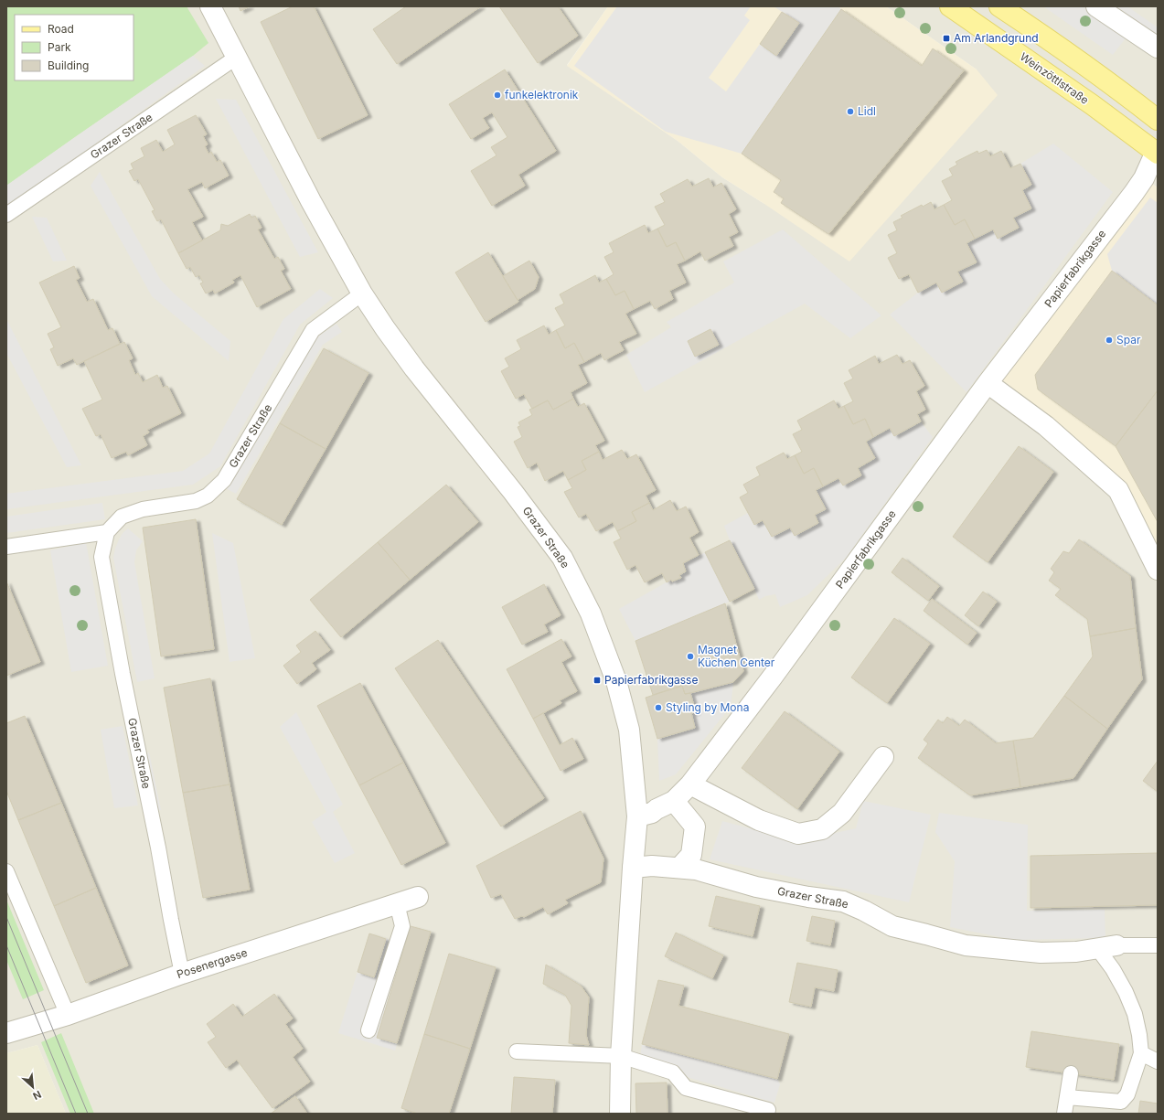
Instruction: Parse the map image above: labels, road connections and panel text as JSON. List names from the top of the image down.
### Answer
{
  "streets": {
    "main road": ["Weinzöttlstraße"],
    "street": ["Grazer Straße", "Papierfabrikgasse", "Posenergasse"]
  },
  "crossings": [
    ["Weinzöttlstraße", "Papierfabrikgasse"],
    ["Grazer Straße", "Papierfabrikgasse"],
    ["Grazer Straße", "Posenergasse"]
  ],
  "places": {
    "transit": ["Am Arlandgrund", "Papierfabrikgasse"],
    "other": [
      "funkelektronik",
      "Lidl",
      "Spar",
      "Magnet Küchen Center",
      "Styling by Mona"
    ]
  },
  "legend": ["Road", "Park", "Building"],
  "north": "bottom right"
}
